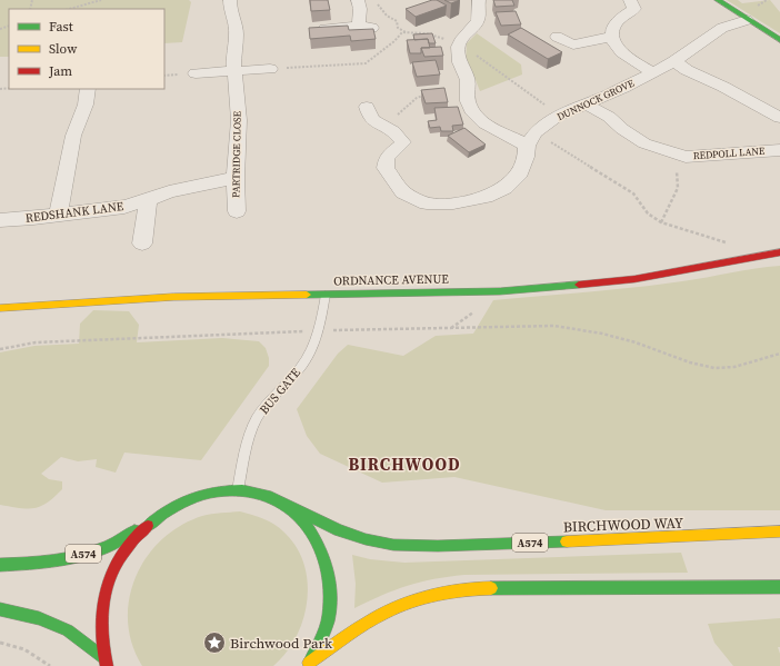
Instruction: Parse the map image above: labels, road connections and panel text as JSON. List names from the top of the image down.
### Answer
{
  "streets": {
    "main road": ["ORDNANCE AVENUE", "BIRCHWOOD WAY", "A574"],
    "street": [
      "DUNNOCK GROVE",
      "REDPOLL LANE",
      "PARTRIDGE CLOSE",
      "REDSHANK LANE"
    ],
    "lane": ["BUS GATE"]
  },
  "crossings": [
    ["DUNNOCK GROVE", "REDPOLL LANE"],
    ["PARTRIDGE CLOSE", "REDSHANK LANE"],
    ["ORDNANCE AVENUE", "BUS GATE"],
    ["BUS GATE", "A574"],
    ["BIRCHWOOD WAY", "A574"]
  ],
  "districts": ["BIRCHWOOD"],
  "places": {
    "place": ["Birchwood Park"]
  },
  "legend": ["Fast", "Slow", "Jam"]
}
